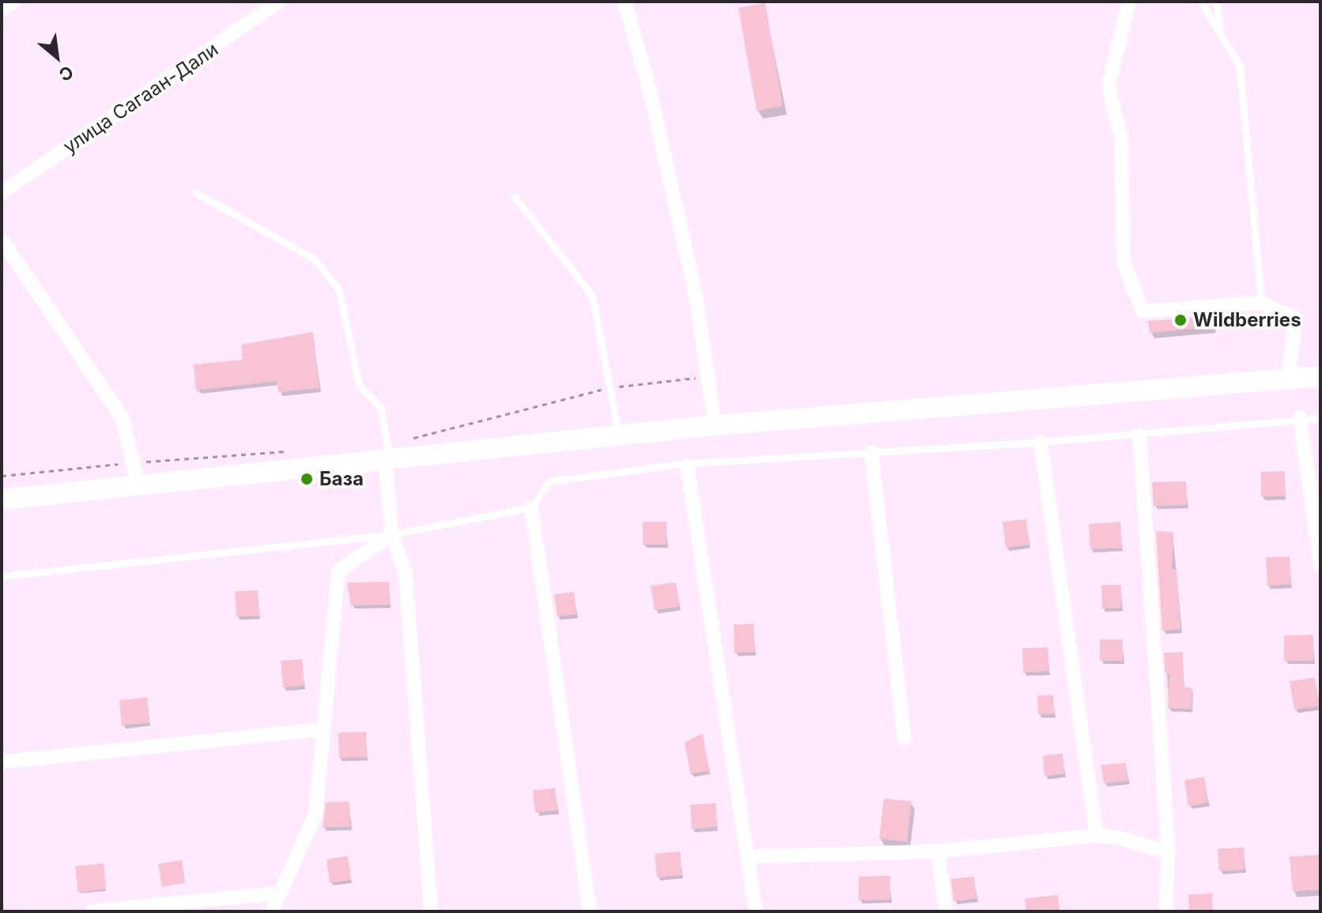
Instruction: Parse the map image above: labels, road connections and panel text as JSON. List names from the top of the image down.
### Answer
{
  "streets": {
    "street": ["улица Сагаан-Дали"]
  },
  "places": ["Wildberries", "База"],
  "north": "bottom right"
}
